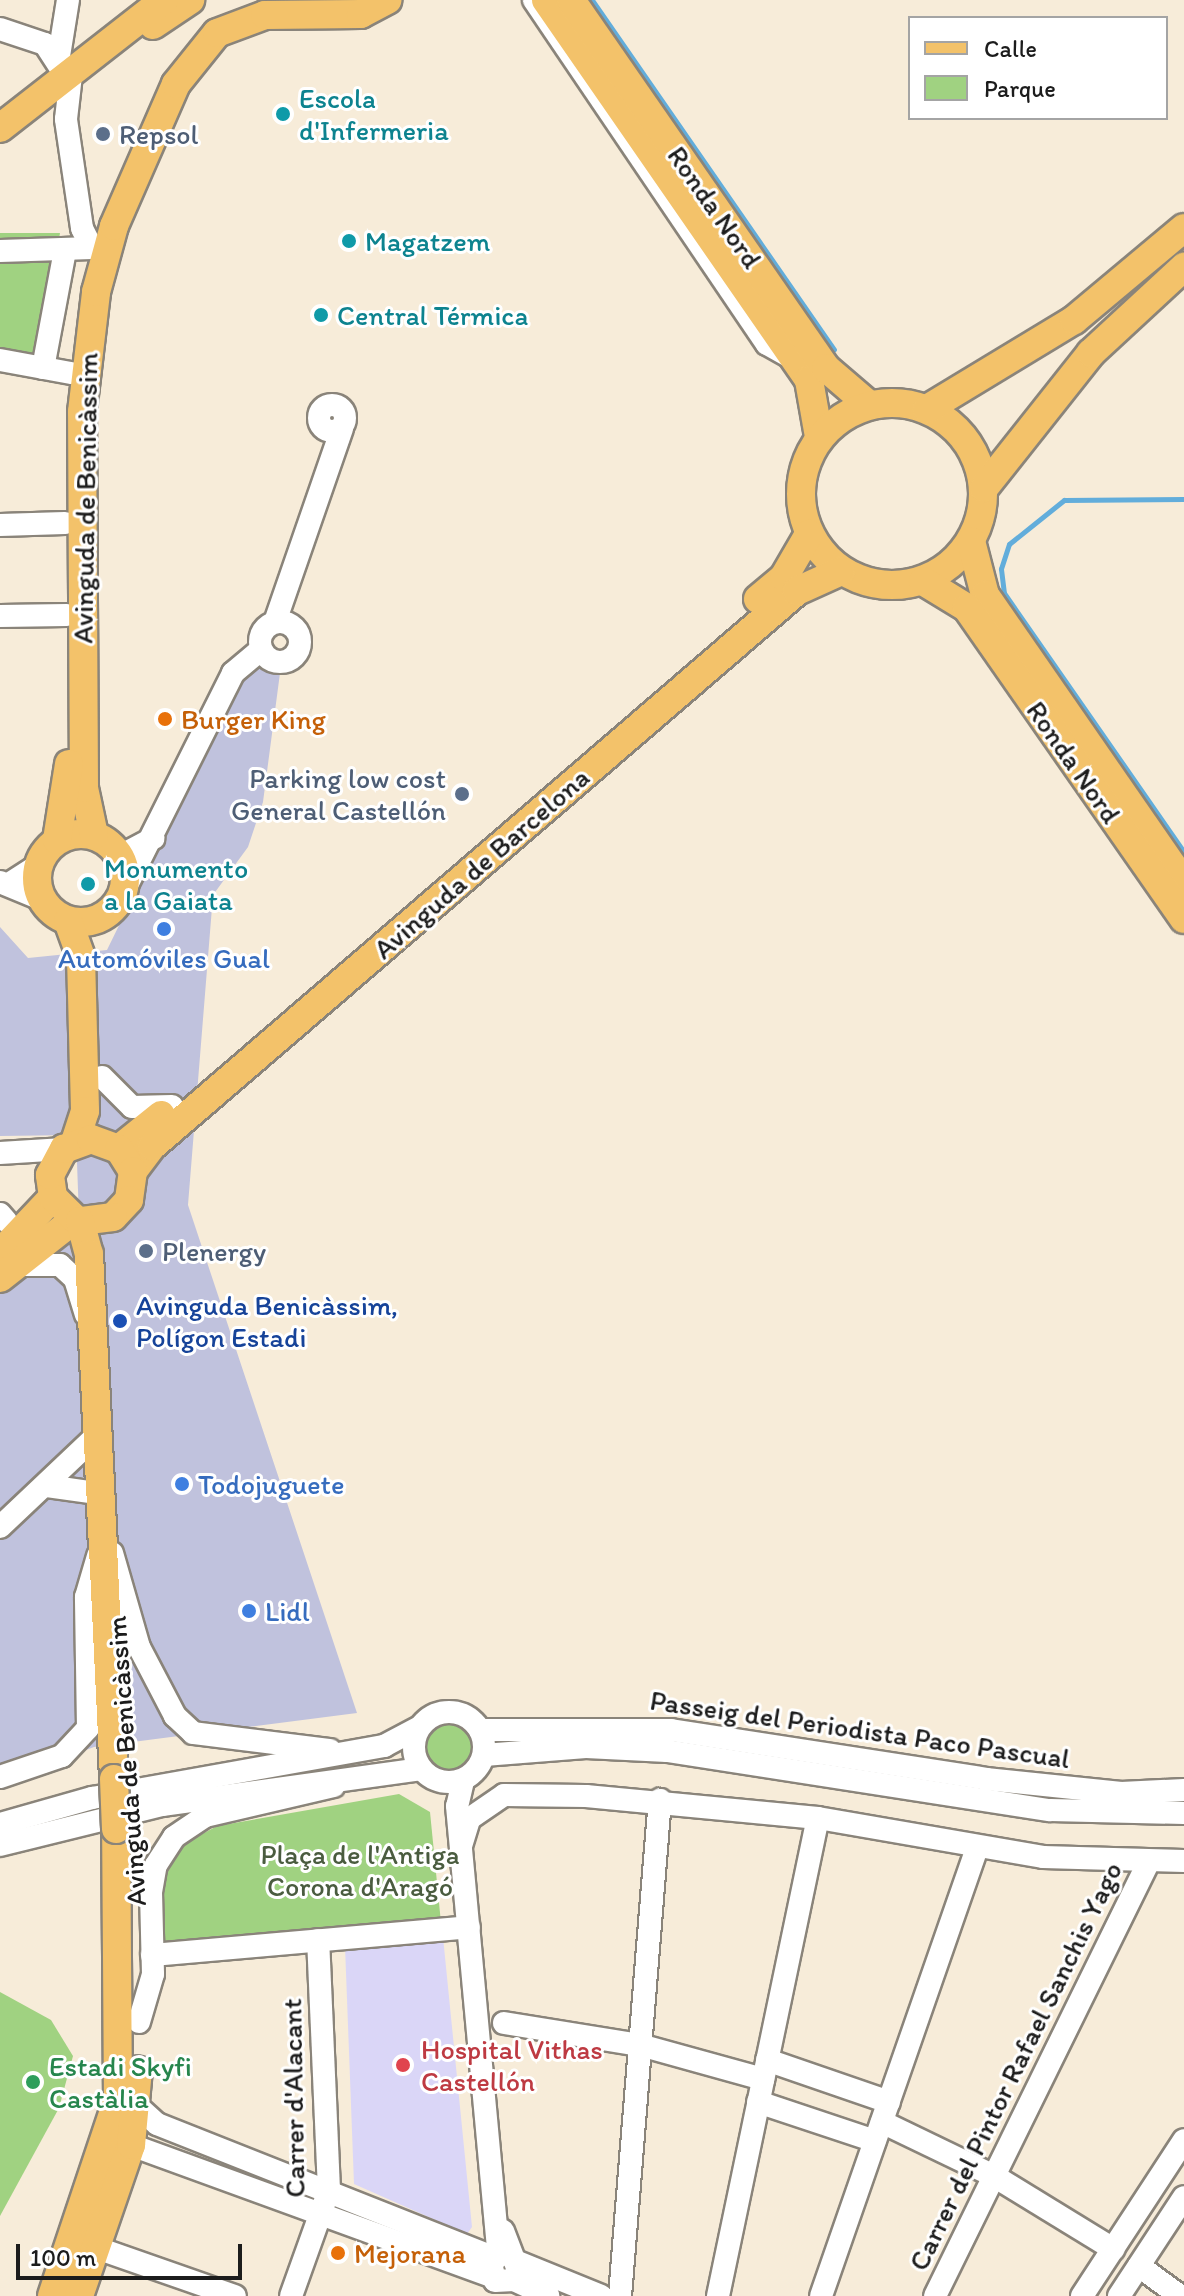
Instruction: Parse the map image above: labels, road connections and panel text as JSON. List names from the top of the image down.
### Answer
{
  "streets": {
    "main road": ["Ronda Nord", "Avinguda de Benicàssim", "Avinguda de Barcelona"],
    "street": ["Passeig del Periodista Paco Pascual", "Carrer del Pintor Rafael Sanchis Yago", "Carrer d'Alacant"]
  },
  "crossings": [
    ["Ronda Nord", "Avinguda de Barcelona"],
    ["Avinguda de Benicàssim", "Avinguda de Barcelona"]
  ],
  "parks": ["Plaça de l'Antiga Corona d'Aragó"],
  "places": [
    "Escola d'Infermeria",
    "Repsol",
    "Magatzem",
    "Central Térmica",
    "Burger King",
    "Parking low cost General Castellón",
    "Monumento a la Gaiata",
    "Automóviles Gual",
    "Plenergy",
    "Avinguda Benicàssim, Polígon Estadi",
    "Todojuguete",
    "Lidl",
    "Hospital Vithas Castellón",
    "Estadi Skyfi Castàlia",
    "Mejorana"
  ],
  "legend": ["Calle", "Parque"],
  "scale_bar": "100 m"
}
